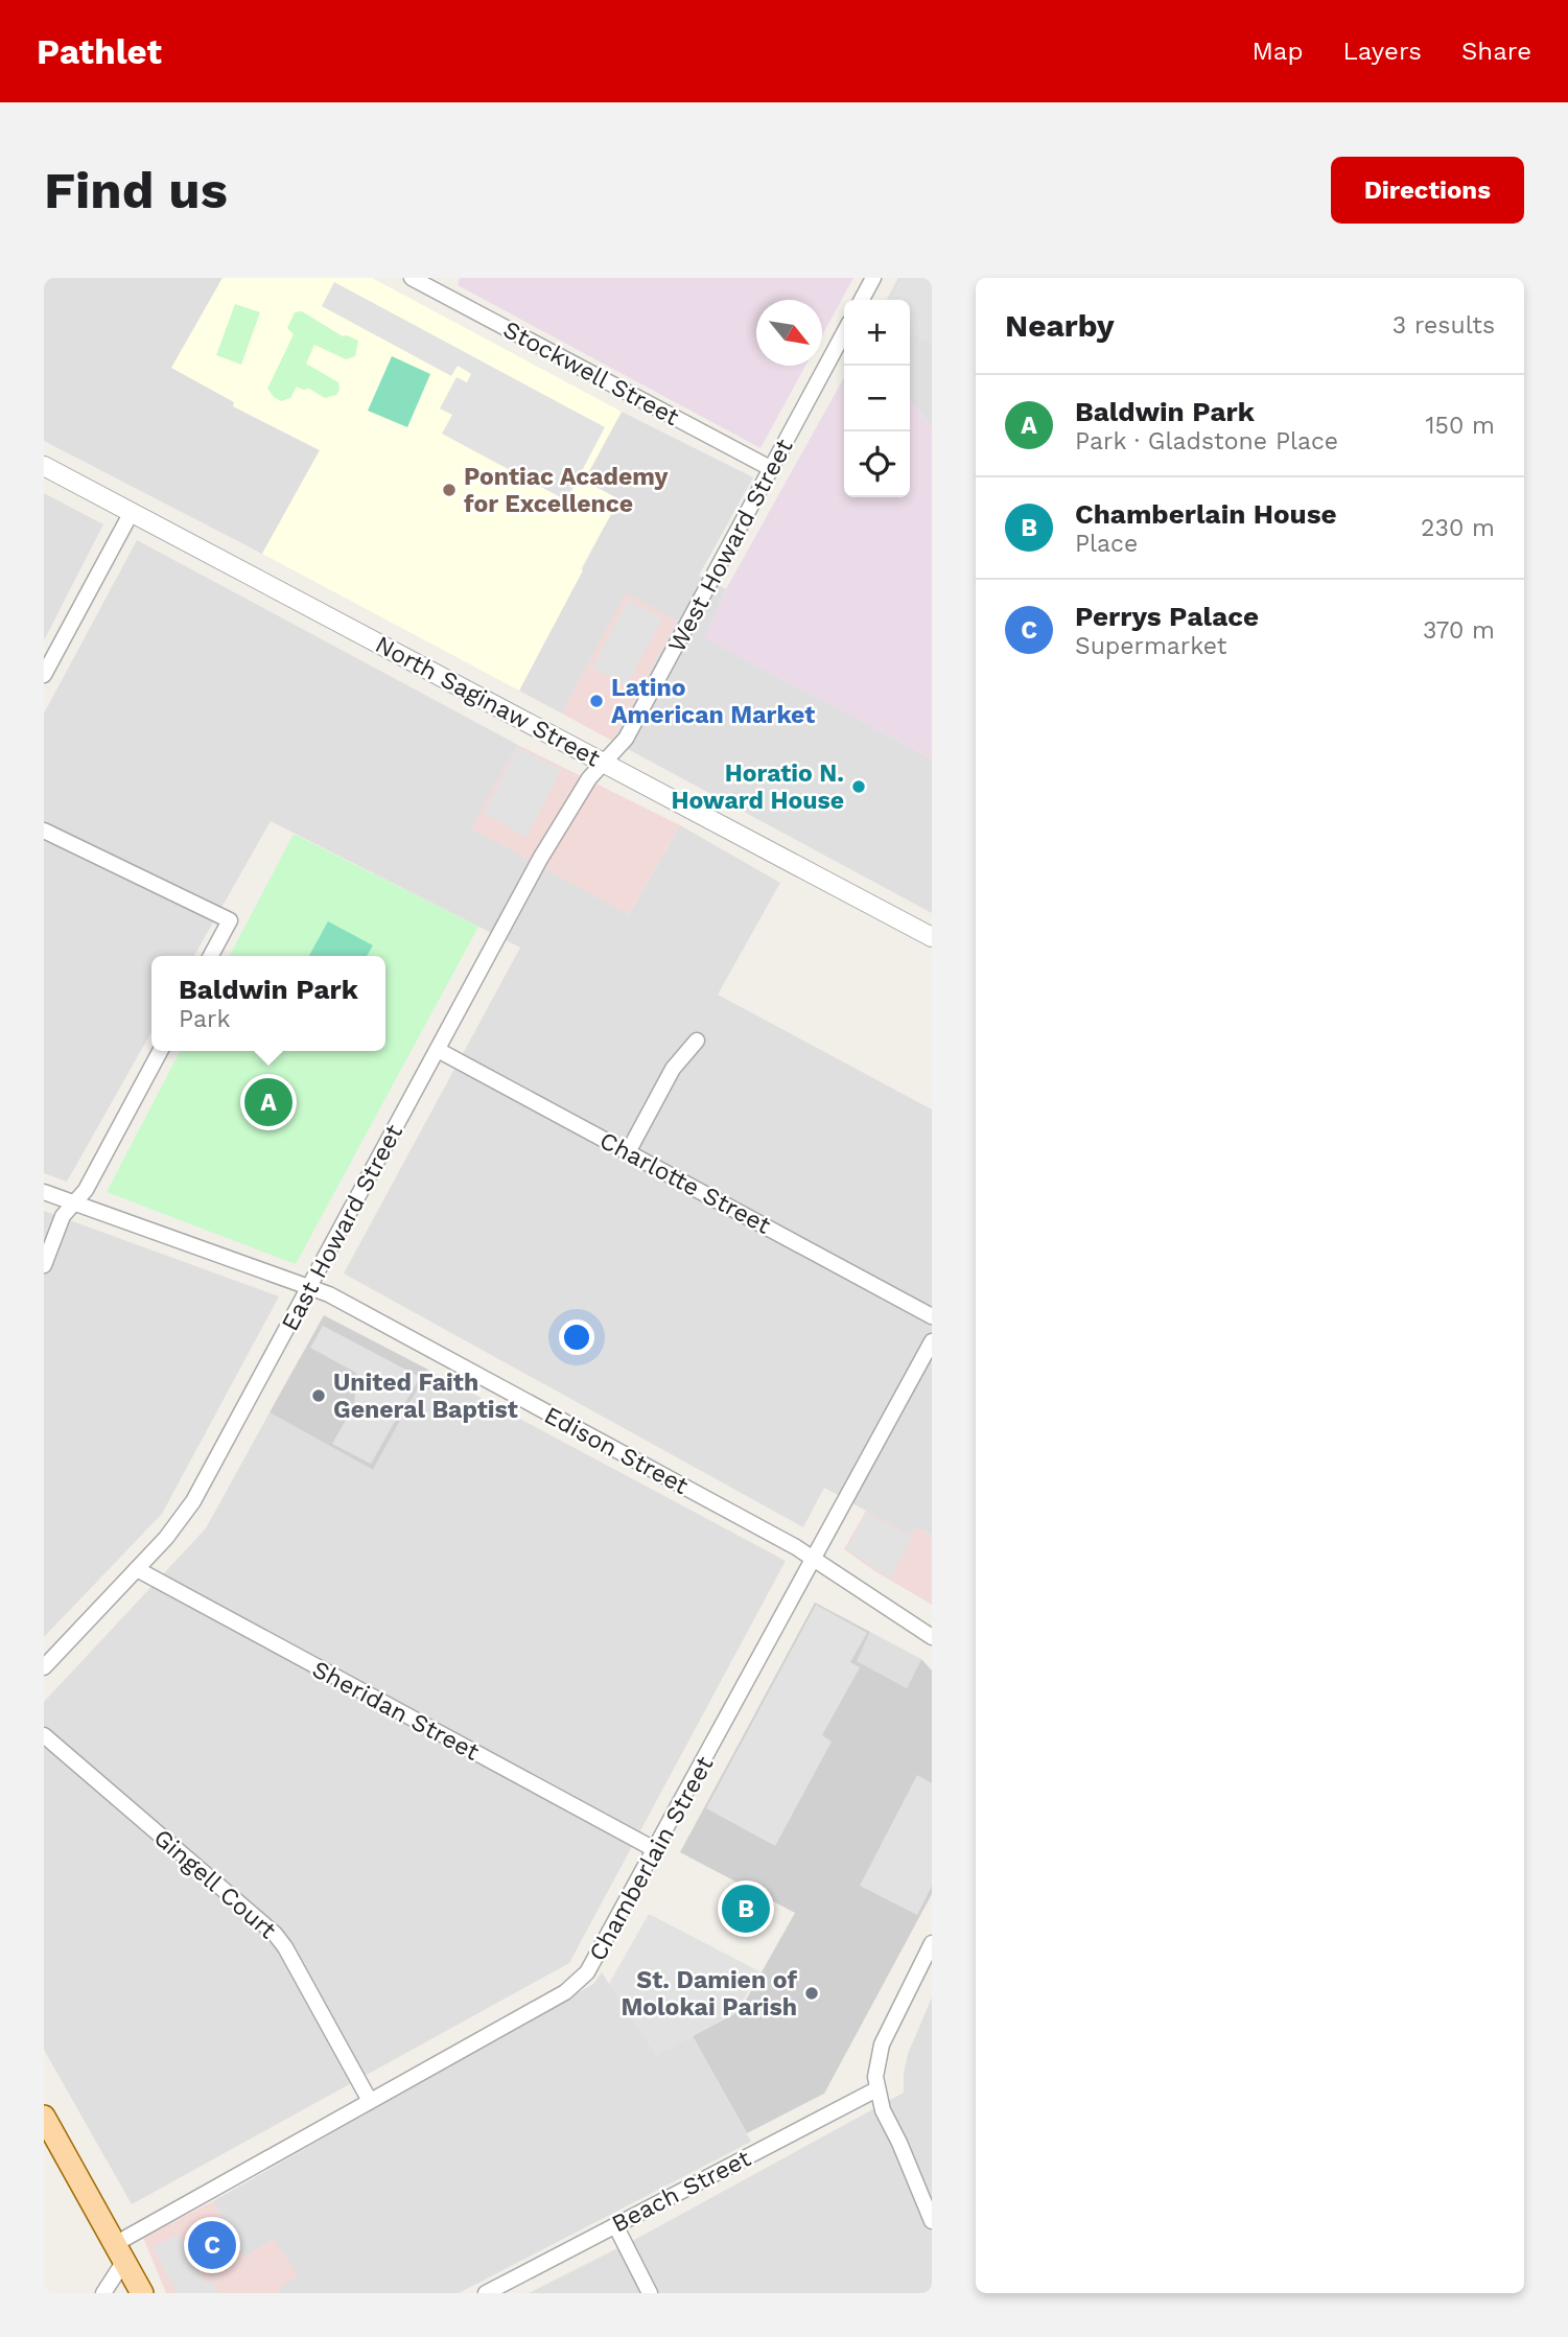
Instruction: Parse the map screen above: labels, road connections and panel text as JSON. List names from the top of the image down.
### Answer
{
  "streets": {
    "street": [
      "Stockwell Street",
      "West Howard Street",
      "North Saginaw Street",
      "Charlotte Street",
      "East Howard Street",
      "Edison Street",
      "Sheridan Street",
      "Chamberlain Street",
      "Gingell Court",
      "Beach Street"
    ]
  },
  "crossings": [
    ["Stockwell Street", "West Howard Street"],
    ["West Howard Street", "North Saginaw Street"],
    ["West Howard Street", "East Howard Street"],
    ["North Saginaw Street", "East Howard Street"],
    ["Charlotte Street", "East Howard Street"],
    ["East Howard Street", "Edison Street"],
    ["East Howard Street", "Sheridan Street"],
    ["Edison Street", "Chamberlain Street"],
    ["Sheridan Street", "Chamberlain Street"],
    ["Chamberlain Street", "Gingell Court"]
  ],
  "places": [
    "Pontiac Academy for Excellence",
    "Latino American Market",
    "Horatio N. Howard House",
    "United Faith General Baptist",
    "St. Damien of Molokai Parish"
  ],
  "north": "bottom right",
  "page": {
    "header": "Pathlet",
    "nav": ["Map", "Layers", "Share"],
    "buttons": "Directions",
    "title": "Find us",
    "heading": ["Nearby", "3 results"],
    "map_buttons": ["+", "−"],
    "list": [
      {
        "mark": "A",
        "name": "Baldwin Park",
        "note": "Park · Gladstone Place",
        "value": "150 m"
      },
      {
        "mark": "B",
        "name": "Chamberlain House",
        "note": "Place",
        "value": "230 m"
      },
      {
        "mark": "C",
        "name": "Perrys Palace",
        "note": "Supermarket",
        "value": "370 m"
      }
    ],
    "popup": ["Baldwin Park", "Park"],
    "pins": ["A", "B", "C"]
  }
}
